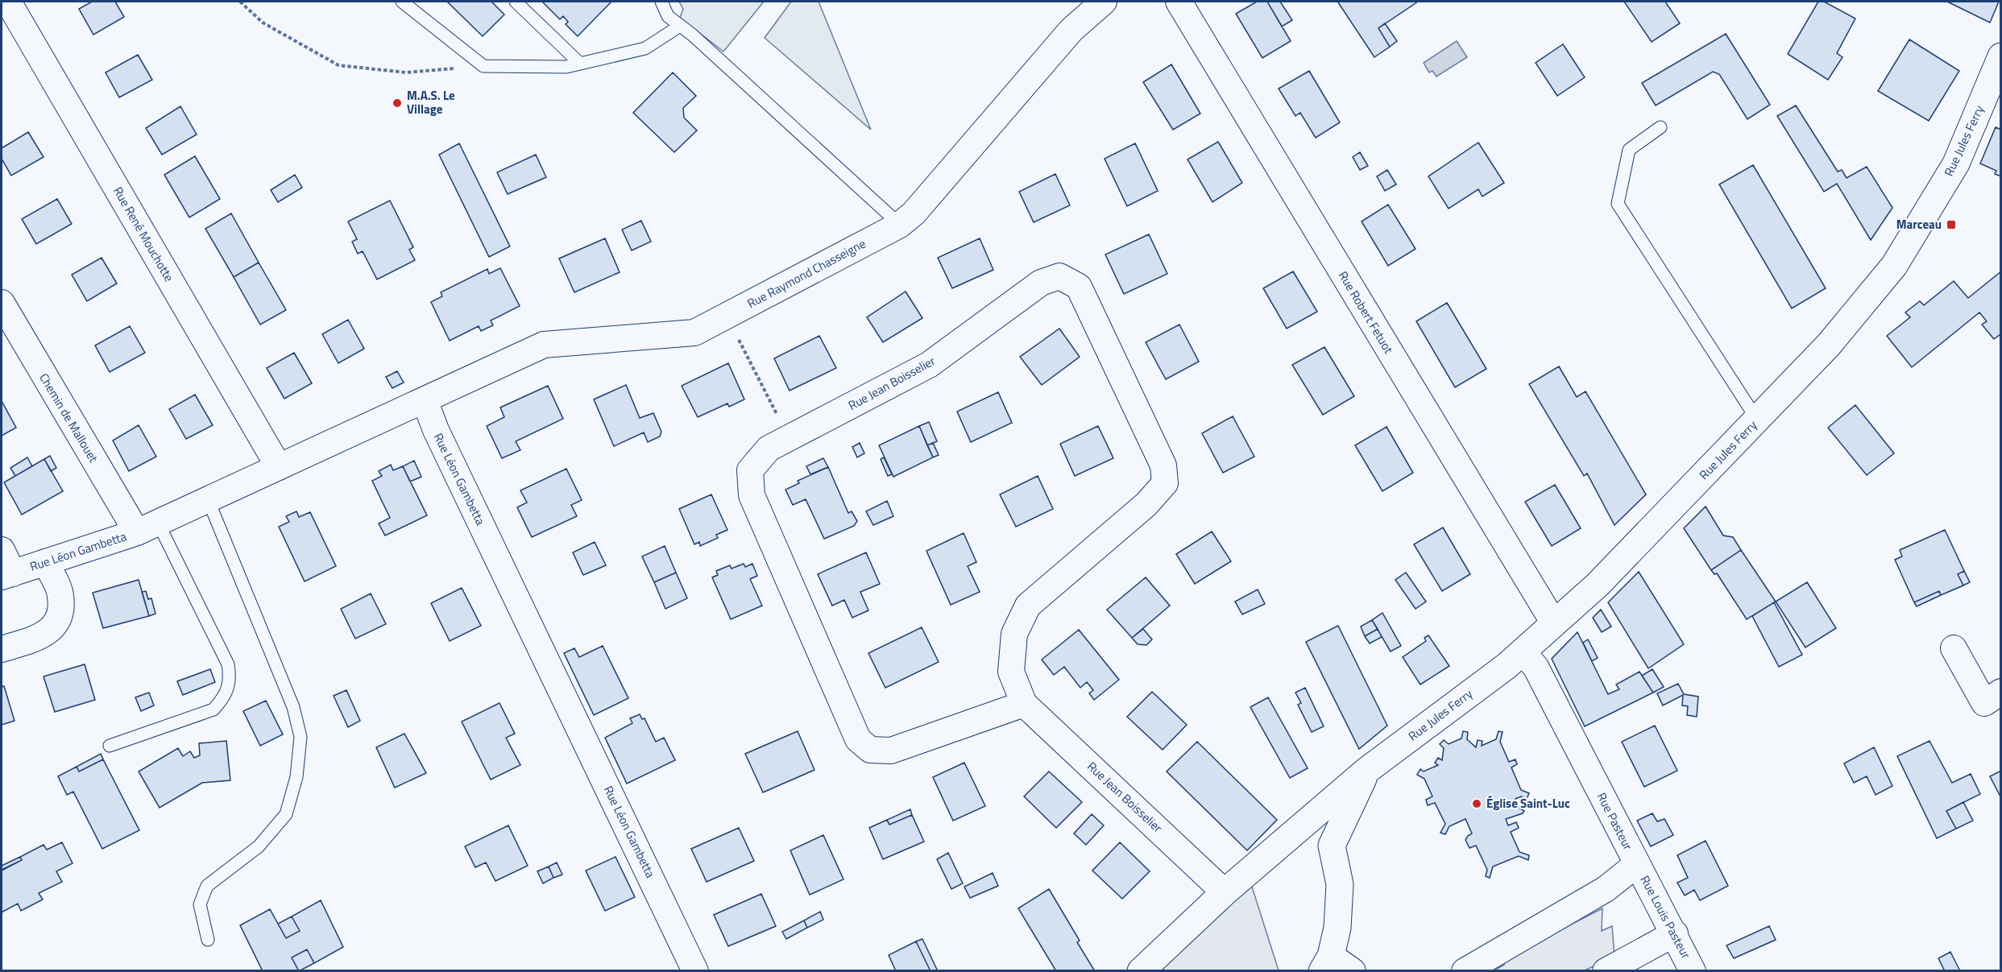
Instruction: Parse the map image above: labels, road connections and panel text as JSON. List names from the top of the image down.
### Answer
{
  "streets": {
    "street": [
      "Rue Jules Ferry",
      "Rue René Mouchotte",
      "Rue Raymond Chasseigne",
      "Rue Robert Fetuot",
      "Rue Jean Boisselier",
      "Chemin de Mallouet",
      "Rue Léon Gambetta",
      "Rue Pasteur",
      "Rue Louis Pasteur"
    ]
  },
  "crossings": [
    ["Rue Jules Ferry", "Rue Robert Fetuot"],
    ["Rue Jules Ferry", "Rue Jean Boisselier"],
    ["Rue Jules Ferry", "Rue Pasteur"],
    ["Rue René Mouchotte", "Rue Léon Gambetta"],
    ["Rue Raymond Chasseigne", "Rue Léon Gambetta"],
    ["Chemin de Mallouet", "Rue Léon Gambetta"],
    ["Rue Pasteur", "Rue Louis Pasteur"]
  ],
  "places": {
    "other": ["M.A.S. Le Village", "Église Saint-Luc"],
    "transit": ["Marceau"]
  }
}
